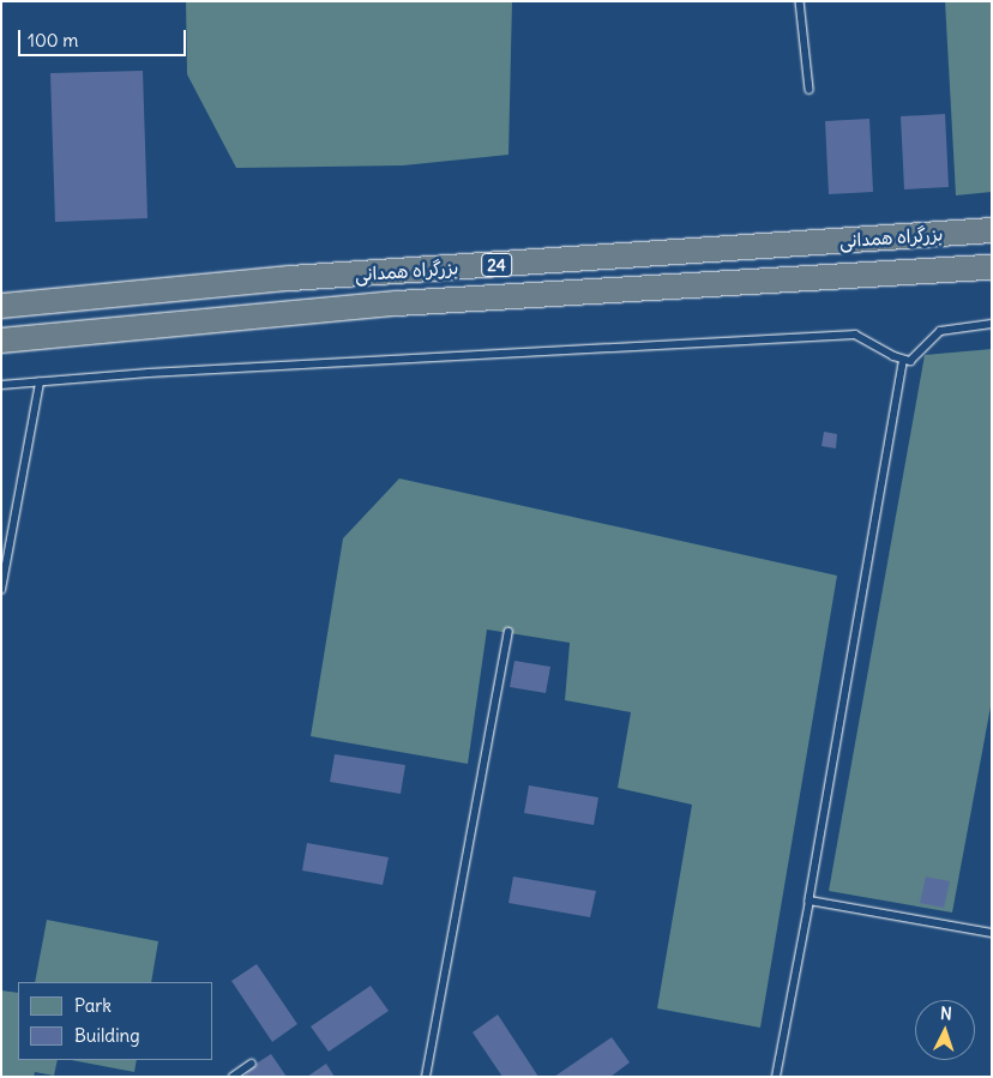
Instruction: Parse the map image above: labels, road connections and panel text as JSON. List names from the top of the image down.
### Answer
{
  "streets": {
    "highway": ["بزرگراه همدانی", "24"]
  },
  "legend": ["Park", "Building"],
  "scale_bar": "100 m",
  "north": "top"
}
